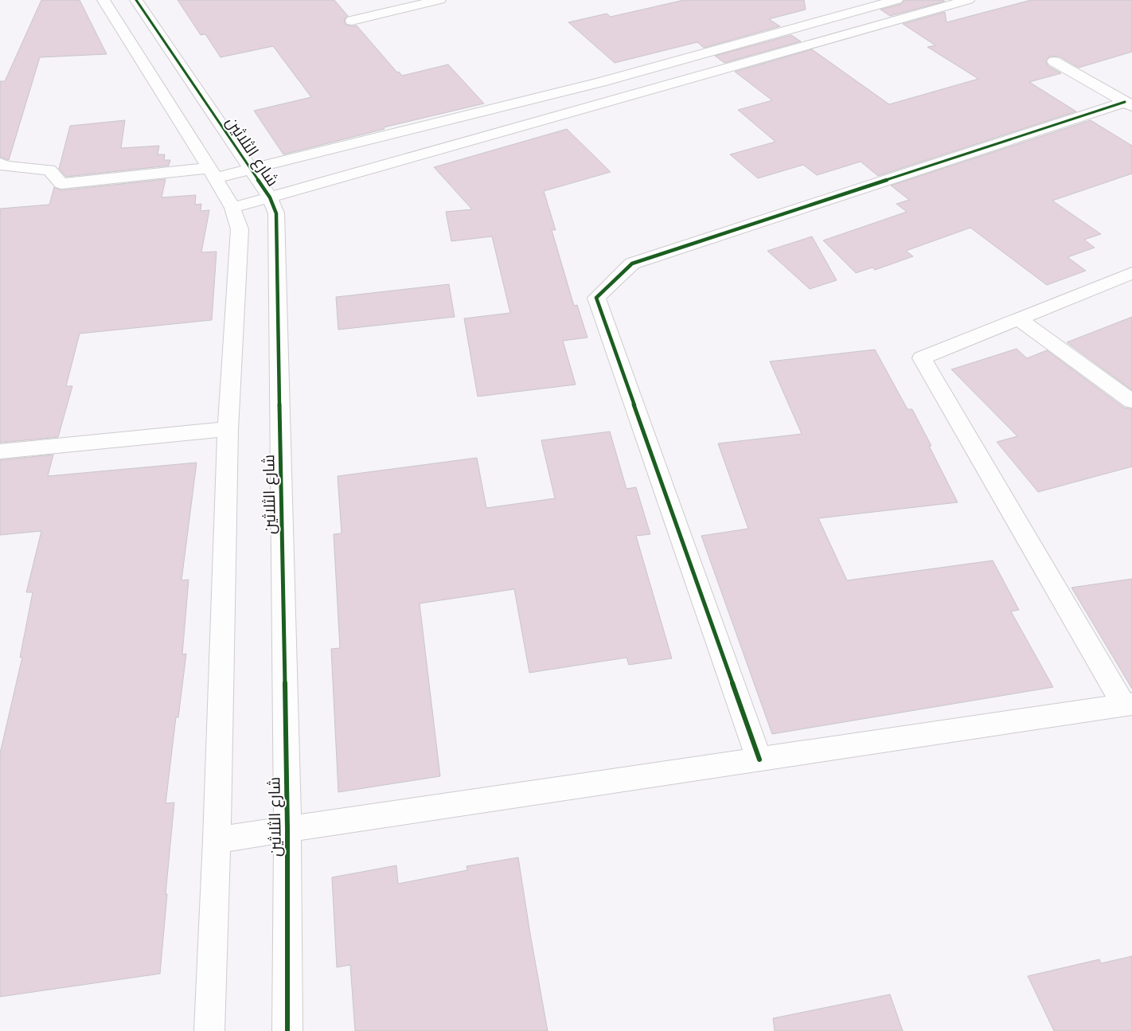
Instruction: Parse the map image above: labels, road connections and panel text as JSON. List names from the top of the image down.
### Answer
{
  "streets": {
    "street": ["شارع الثلاثين"]
  }
}
